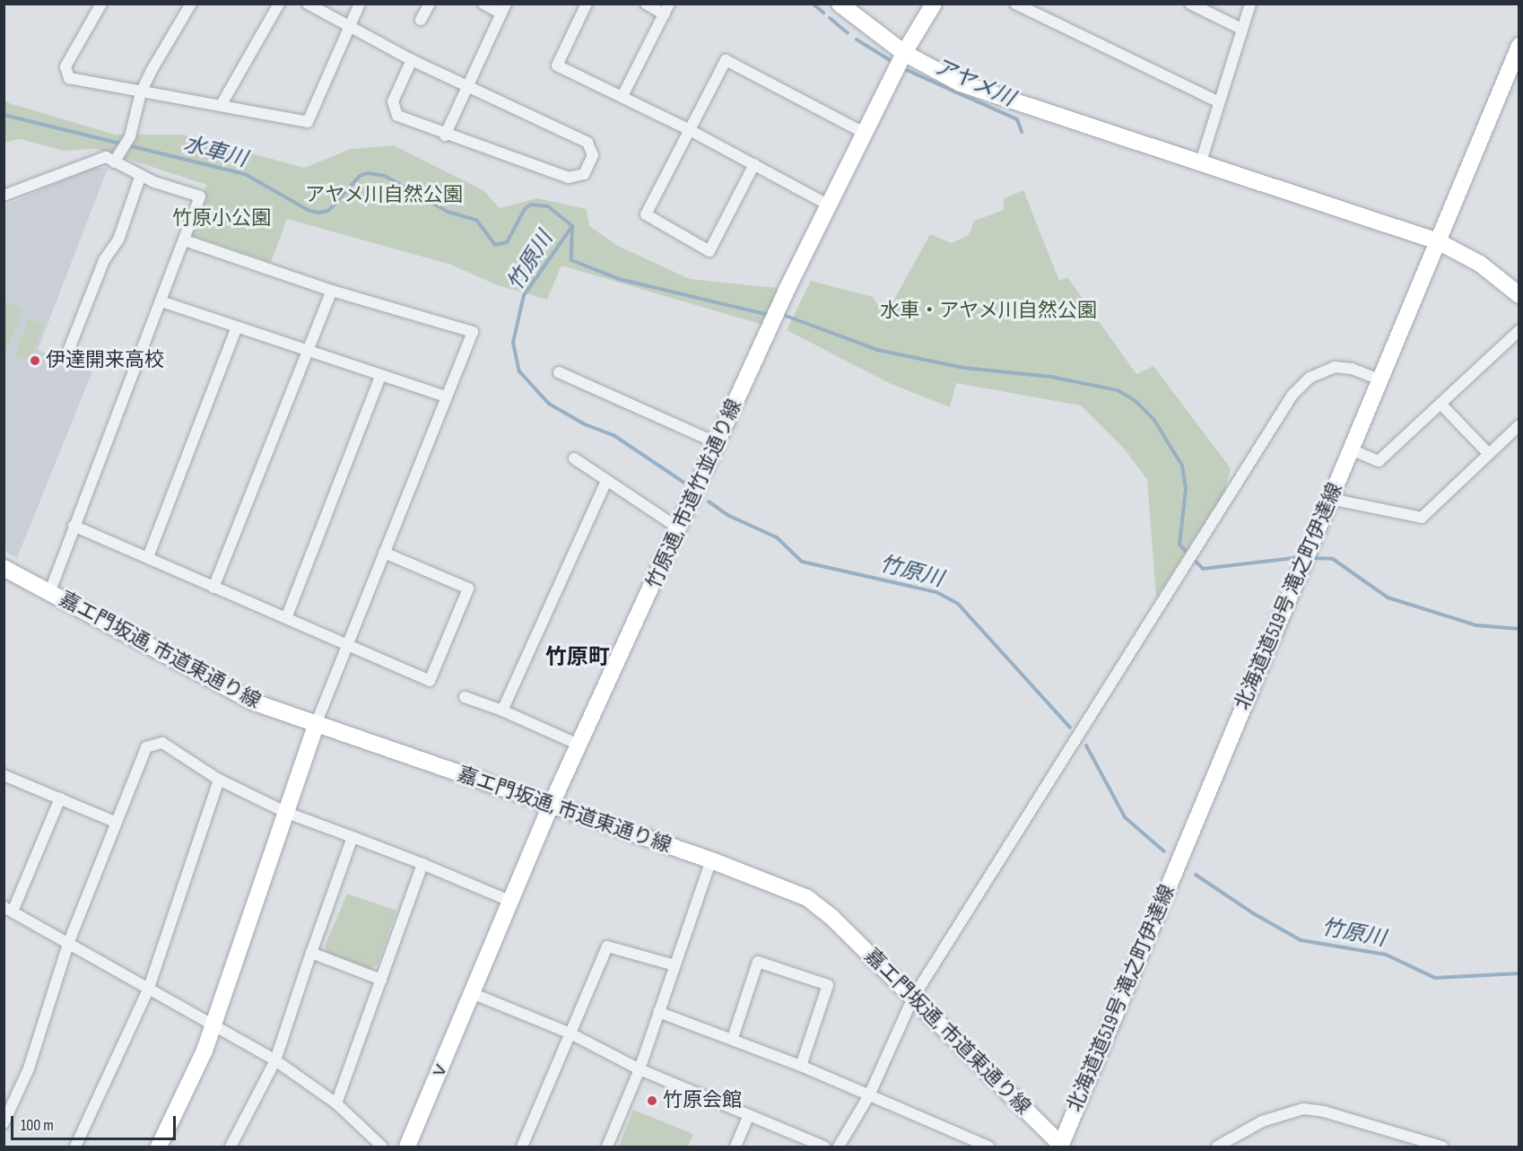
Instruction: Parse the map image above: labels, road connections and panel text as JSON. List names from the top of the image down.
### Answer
{
  "streets": {
    "street": [
      "竹原通, 市道竹並通り線",
      "北海道道519号 滝之町伊達線",
      "嘉エ門坂通, 市道東通り線",
      "ｖ"
    ]
  },
  "crossings": [
    ["竹原通, 市道竹並通り線", "嘉エ門坂通, 市道東通り線"],
    ["竹原通, 市道竹並通り線", "ｖ"],
    ["北海道道519号 滝之町伊達線", "嘉エ門坂通, 市道東通り線"]
  ],
  "districts": ["竹原町"],
  "water": ["アヤメ川", "水車川", "竹原川"],
  "parks": ["アヤメ川自然公園", "竹原小公園", "水車・アヤメ川自然公園"],
  "places": ["伊達開来高校", "竹原会館"],
  "scale_bar": "100 m"
}
